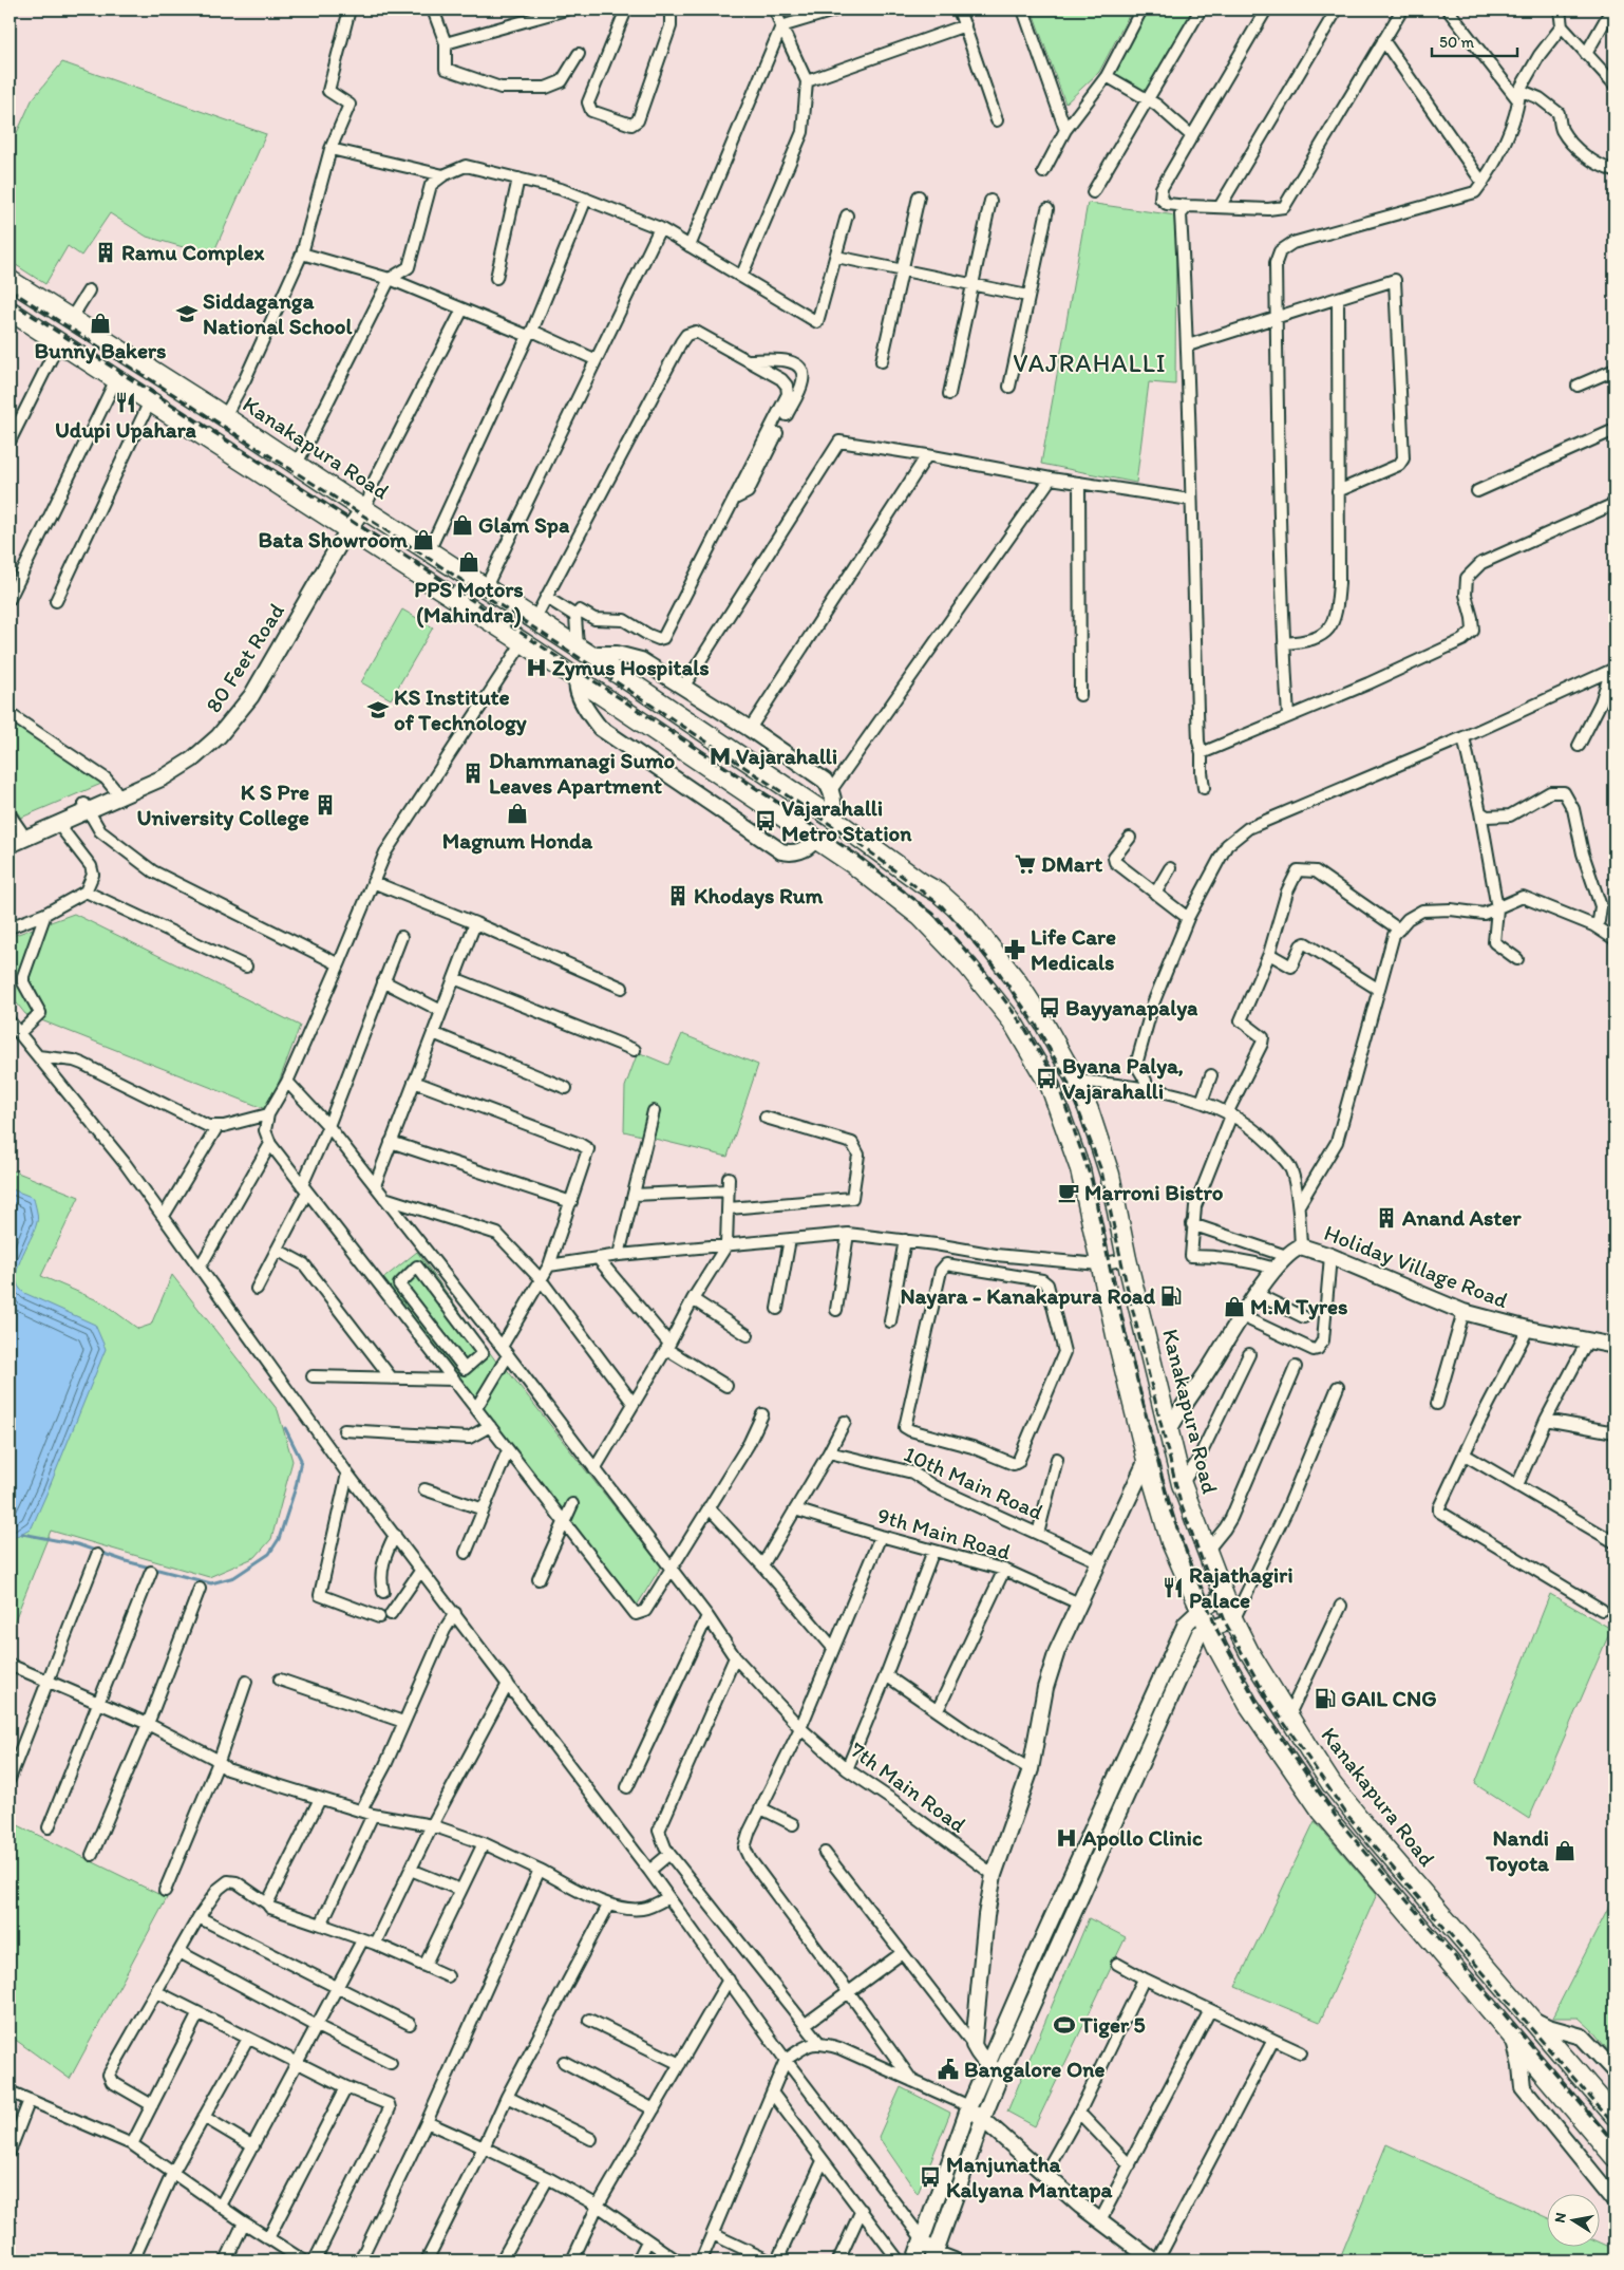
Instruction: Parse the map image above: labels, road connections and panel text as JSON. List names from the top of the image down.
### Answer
{
  "streets": {
    "highway": ["Kanakapura Road"],
    "street": [
      "80 Feet Road",
      "Holiday Village Road",
      "10th Main Road",
      "9th Main Road",
      "7th Main Road"
    ]
  },
  "crossings": [
    ["Kanakapura Road", "80 Feet Road"],
    ["Kanakapura Road", "Holiday Village Road"]
  ],
  "districts": ["VAJRAHALLI"],
  "places": {
    "building": [
      "Ramu Complex",
      "Dhammanagi Sumo Leaves Apartment",
      "K S Pre University College",
      "Khodays Rum",
      "Anand Aster"
    ],
    "school or university": ["Siddaganga National School", "KS Institute of Technology"],
    "shop": [
      "Bunny Bakers",
      "Glam Spa",
      "Bata Showroom",
      "PPS Motors (Mahindra)",
      "Magnum Honda",
      "M.M Tyres",
      "Nandi Toyota"
    ],
    "restaurant": ["Udupi Upahara", "Rajathagiri Palace"],
    "hospital": ["Zymus Hospitals", "Apollo Clinic"],
    "metro station": ["Vajarahalli"],
    "bus stop": [
      "Vajarahalli Metro Station",
      "Bayyanapalya",
      "Byana Palya, Vajarahalli",
      "Manjunatha Kalyana Mantapa"
    ],
    "supermarket": ["DMart"],
    "pharmacy": ["Life Care Medicals"],
    "cafe": ["Marroni Bistro"],
    "fuel station": ["Nayara - Kanakapura Road", "GAIL CNG"],
    "sports": ["Tiger 5"],
    "public building": ["Bangalore One"]
  },
  "scale_bar": "50 m",
  "north": "left"
}
